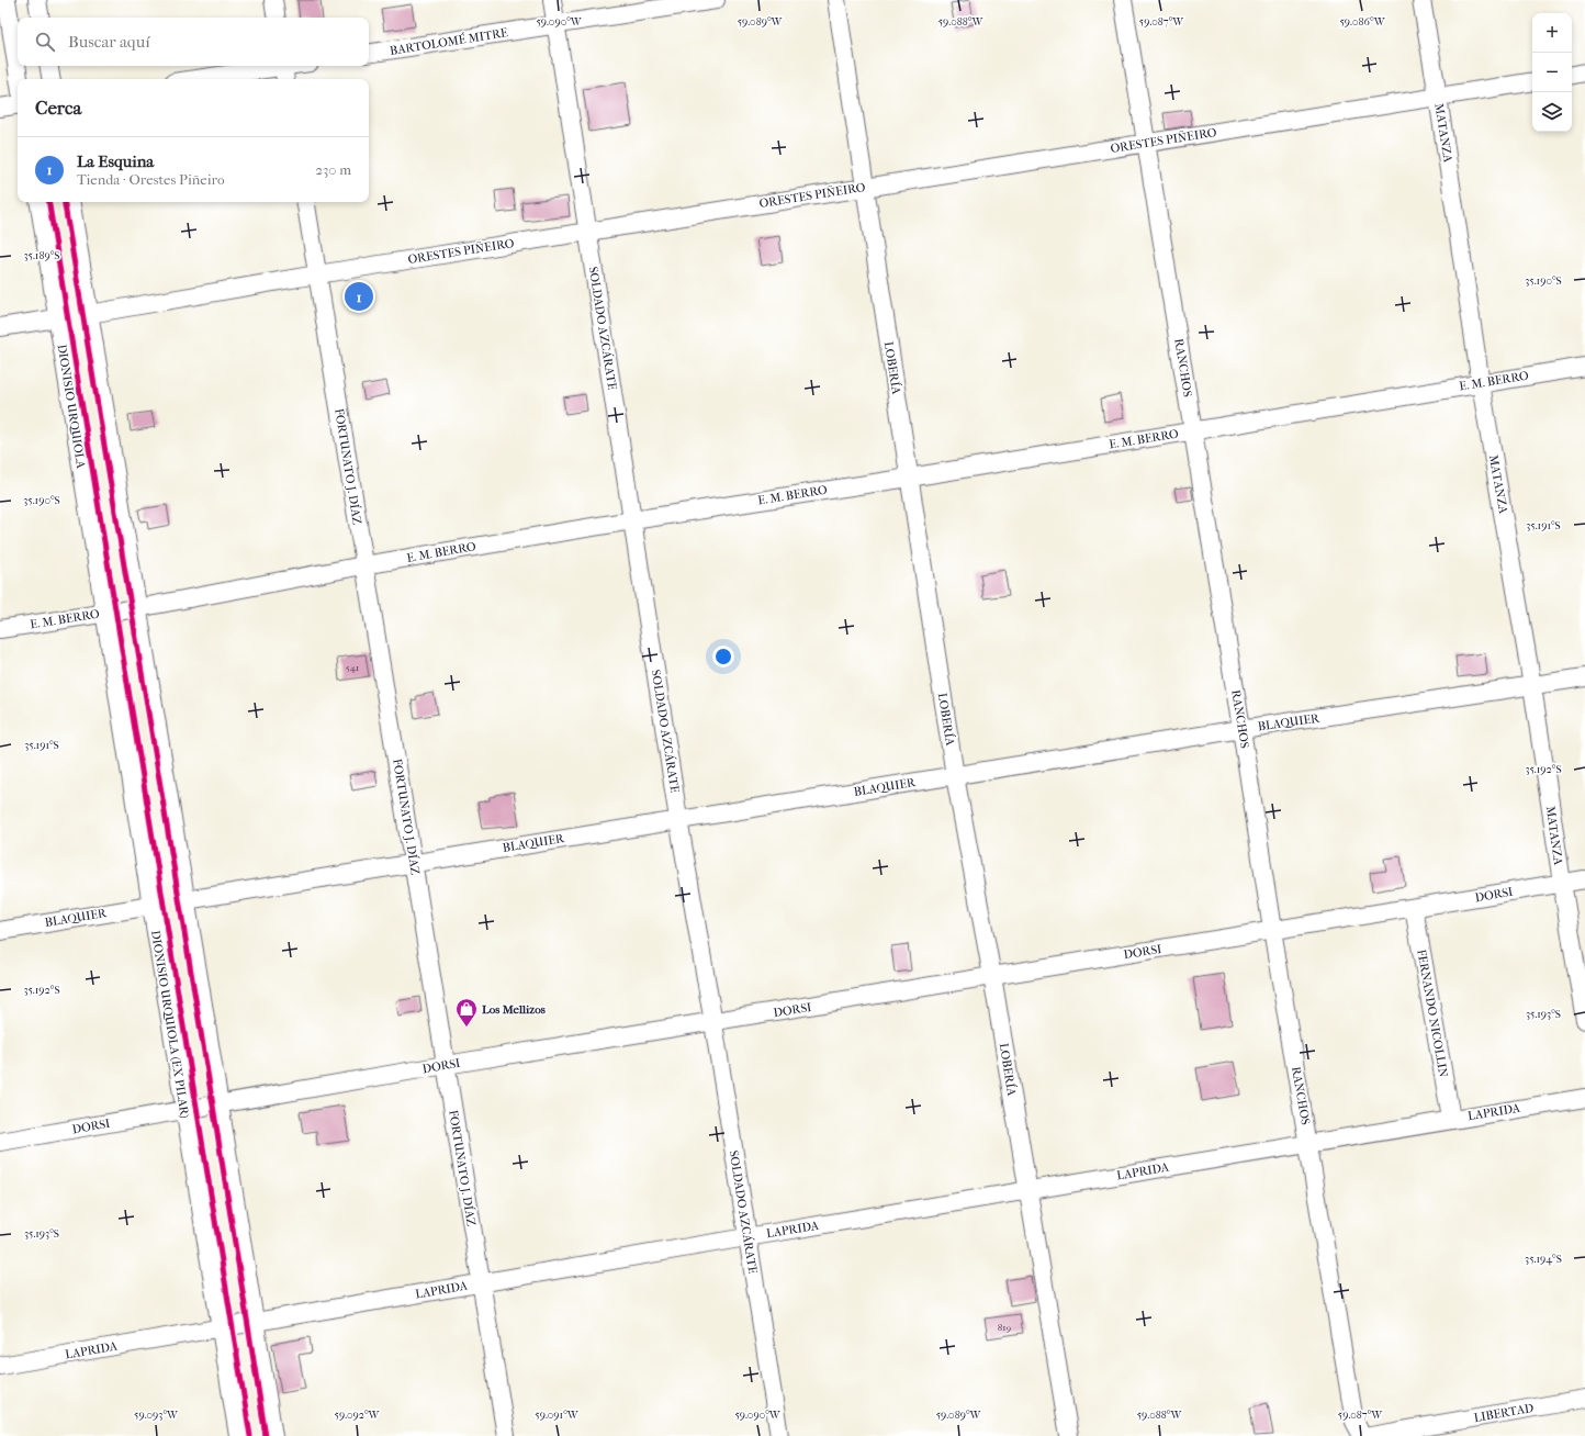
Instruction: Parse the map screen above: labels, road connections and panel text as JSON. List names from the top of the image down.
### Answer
{
  "streets": {
    "street": [
      "BARTOLOMÉ MITRE",
      "MATANZA",
      "ORESTES PIÑEIRO",
      "SOLDADO AZCÁRATE",
      "LOBERÍA",
      "RANCHOS",
      "E. M. BERRO",
      "DIONISIO URQUIOLA",
      "FORTUNATO J. DÍAZ",
      "BLAQUIER",
      "DORSI",
      "FERNANDO NICOLLIN",
      "DIONISIO URQUIOLA (EX PILAR)",
      "LAPRIDA",
      "LIBERTAD"
    ]
  },
  "crossings": [
    ["BARTOLOMÉ MITRE", "SOLDADO AZCÁRATE"],
    ["MATANZA", "ORESTES PIÑEIRO"],
    ["MATANZA", "E. M. BERRO"],
    ["MATANZA", "BLAQUIER"],
    ["MATANZA", "DORSI"],
    ["ORESTES PIÑEIRO", "SOLDADO AZCÁRATE"],
    ["ORESTES PIÑEIRO", "LOBERÍA"],
    ["ORESTES PIÑEIRO", "RANCHOS"],
    ["ORESTES PIÑEIRO", "FORTUNATO J. DÍAZ"],
    ["SOLDADO AZCÁRATE", "E. M. BERRO"],
    ["SOLDADO AZCÁRATE", "BLAQUIER"],
    ["SOLDADO AZCÁRATE", "DORSI"],
    ["SOLDADO AZCÁRATE", "LAPRIDA"],
    ["LOBERÍA", "E. M. BERRO"],
    ["LOBERÍA", "BLAQUIER"],
    ["LOBERÍA", "DORSI"],
    ["LOBERÍA", "LAPRIDA"],
    ["RANCHOS", "E. M. BERRO"],
    ["RANCHOS", "BLAQUIER"],
    ["RANCHOS", "DORSI"],
    ["RANCHOS", "LAPRIDA"],
    ["E. M. BERRO", "DIONISIO URQUIOLA"],
    ["E. M. BERRO", "FORTUNATO J. DÍAZ"],
    ["E. M. BERRO", "DIONISIO URQUIOLA (EX PILAR)"],
    ["DIONISIO URQUIOLA", "DIONISIO URQUIOLA (EX PILAR)"],
    ["FORTUNATO J. DÍAZ", "BLAQUIER"],
    ["FORTUNATO J. DÍAZ", "DORSI"],
    ["FORTUNATO J. DÍAZ", "LAPRIDA"],
    ["BLAQUIER", "DIONISIO URQUIOLA (EX PILAR)"],
    ["DORSI", "FERNANDO NICOLLIN"],
    ["DORSI", "DIONISIO URQUIOLA (EX PILAR)"],
    ["FERNANDO NICOLLIN", "LAPRIDA"],
    ["DIONISIO URQUIOLA (EX PILAR)", "LAPRIDA"]
  ],
  "places": {
    "shop": ["Los Mellizos"]
  },
  "house_numbers": ["541", "819"],
  "page": {
    "map_buttons": ["+", "−"],
    "search": "Buscar aquí",
    "heading": "Cerca",
    "list": [
      {
        "mark": "1",
        "name": "La Esquina",
        "note": "Tienda · Orestes Piñeiro",
        "value": "230 m"
      }
    ],
    "pins": "1"
  },
  "coordinates": [
    "59.090°W",
    "59.089°W",
    "59.088°W",
    "59.087°W",
    "59.086°W",
    "35.189°S",
    "35.190°S",
    "35.191°S",
    "35.192°S",
    "35.193°S",
    "35.194°S",
    "59.093°W",
    "59.092°W",
    "59.091°W"
  ]
}
